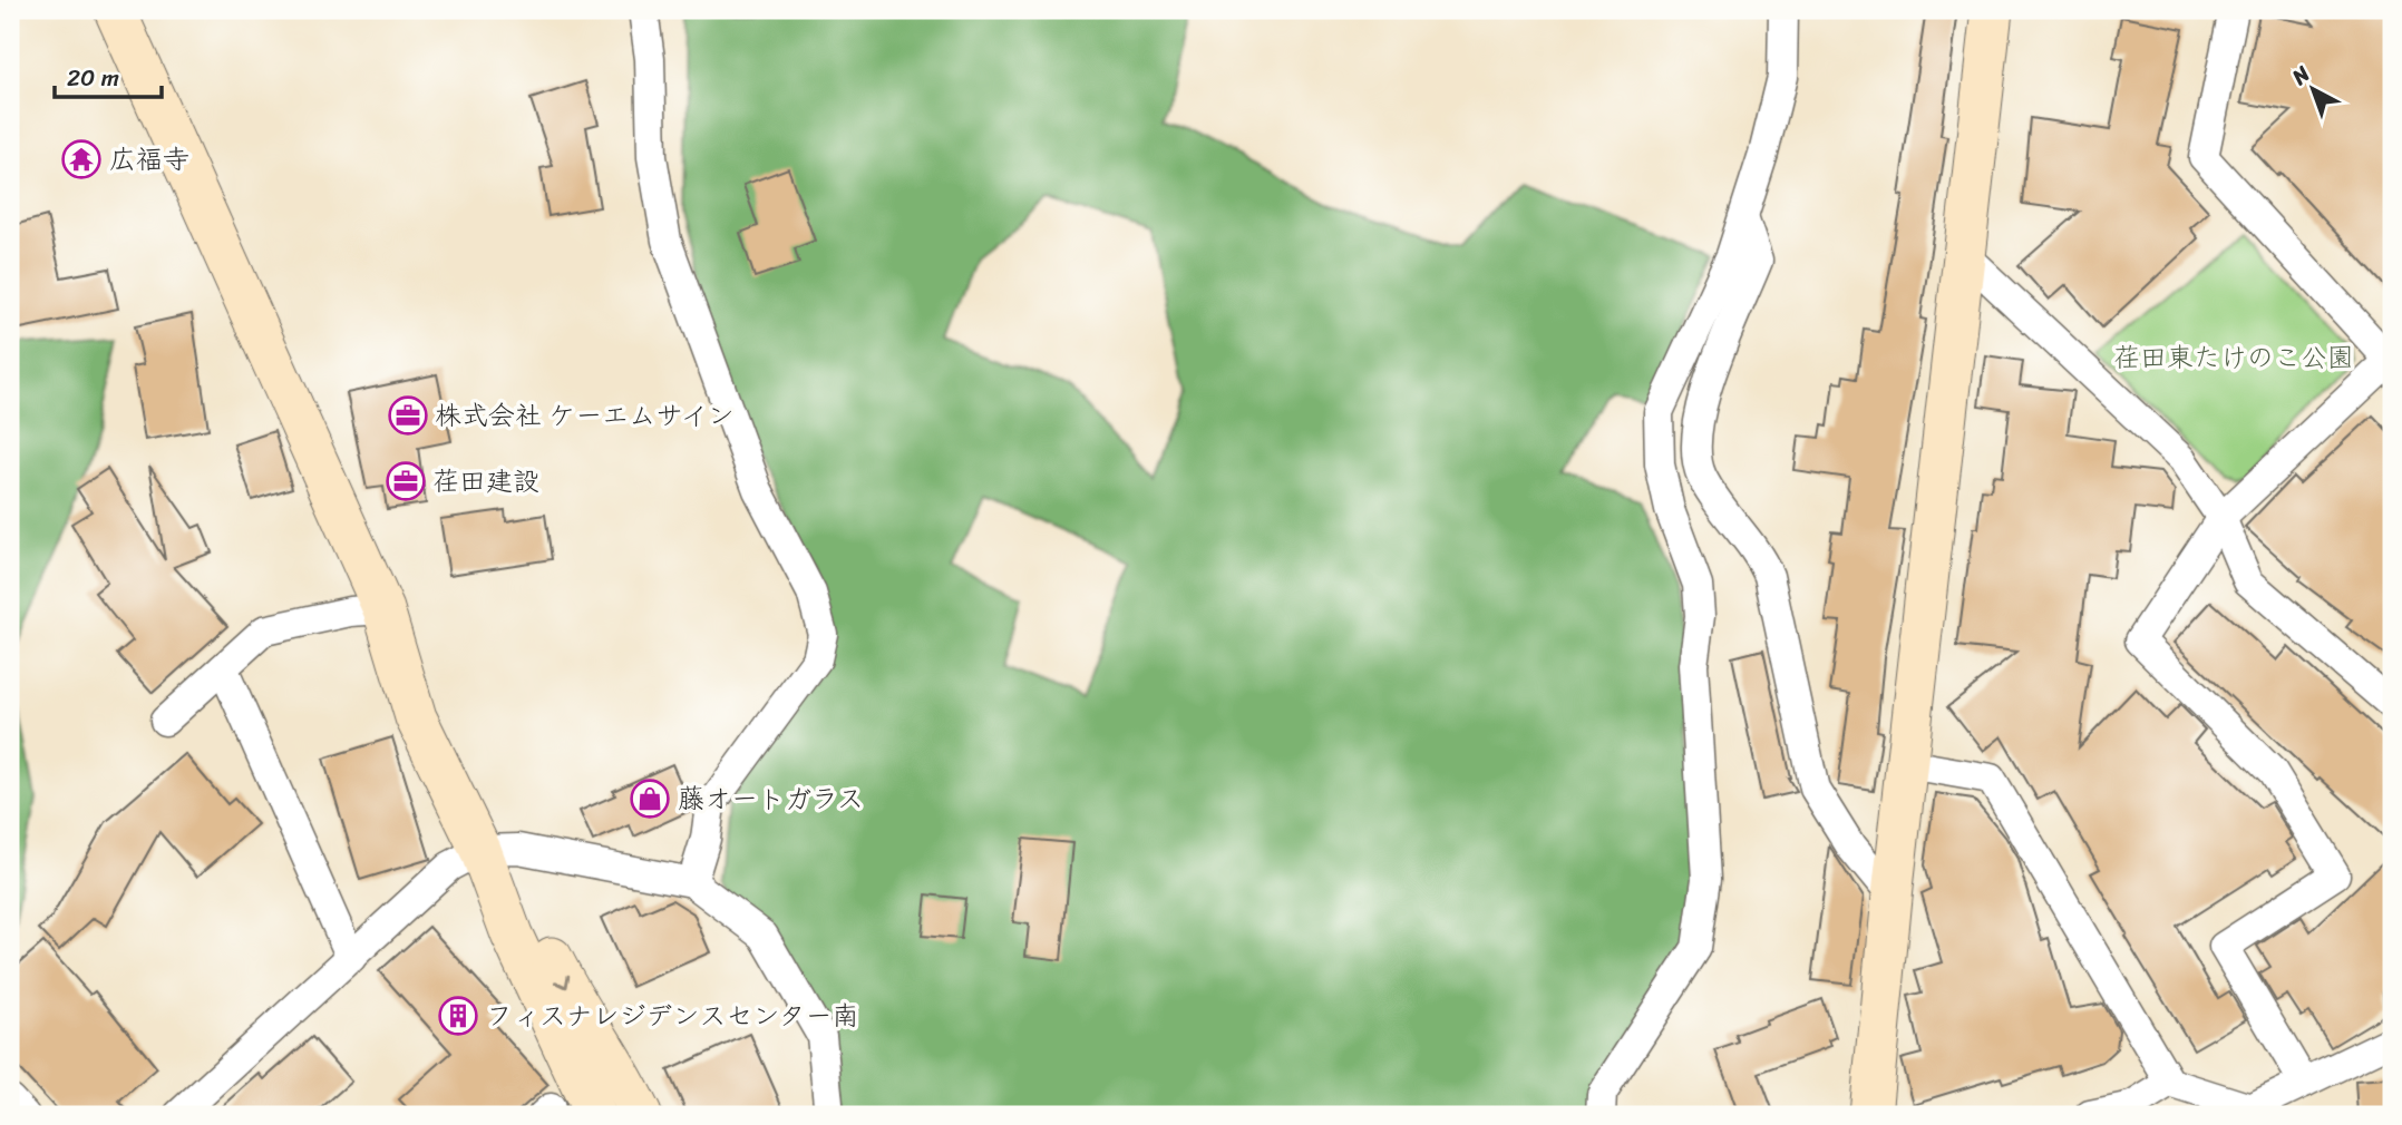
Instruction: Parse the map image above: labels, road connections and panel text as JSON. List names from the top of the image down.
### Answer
{
  "parks": ["荏田東たけのこ公園"],
  "places": {
    "temple": ["広福寺"],
    "office": ["株式会社 ケーエムサイン", "荏田建設"],
    "shop": ["藤オートガラス"],
    "building": ["フィスナレジデンスセンター南"]
  },
  "scale_bar": "20 m",
  "north": "top left"
}
